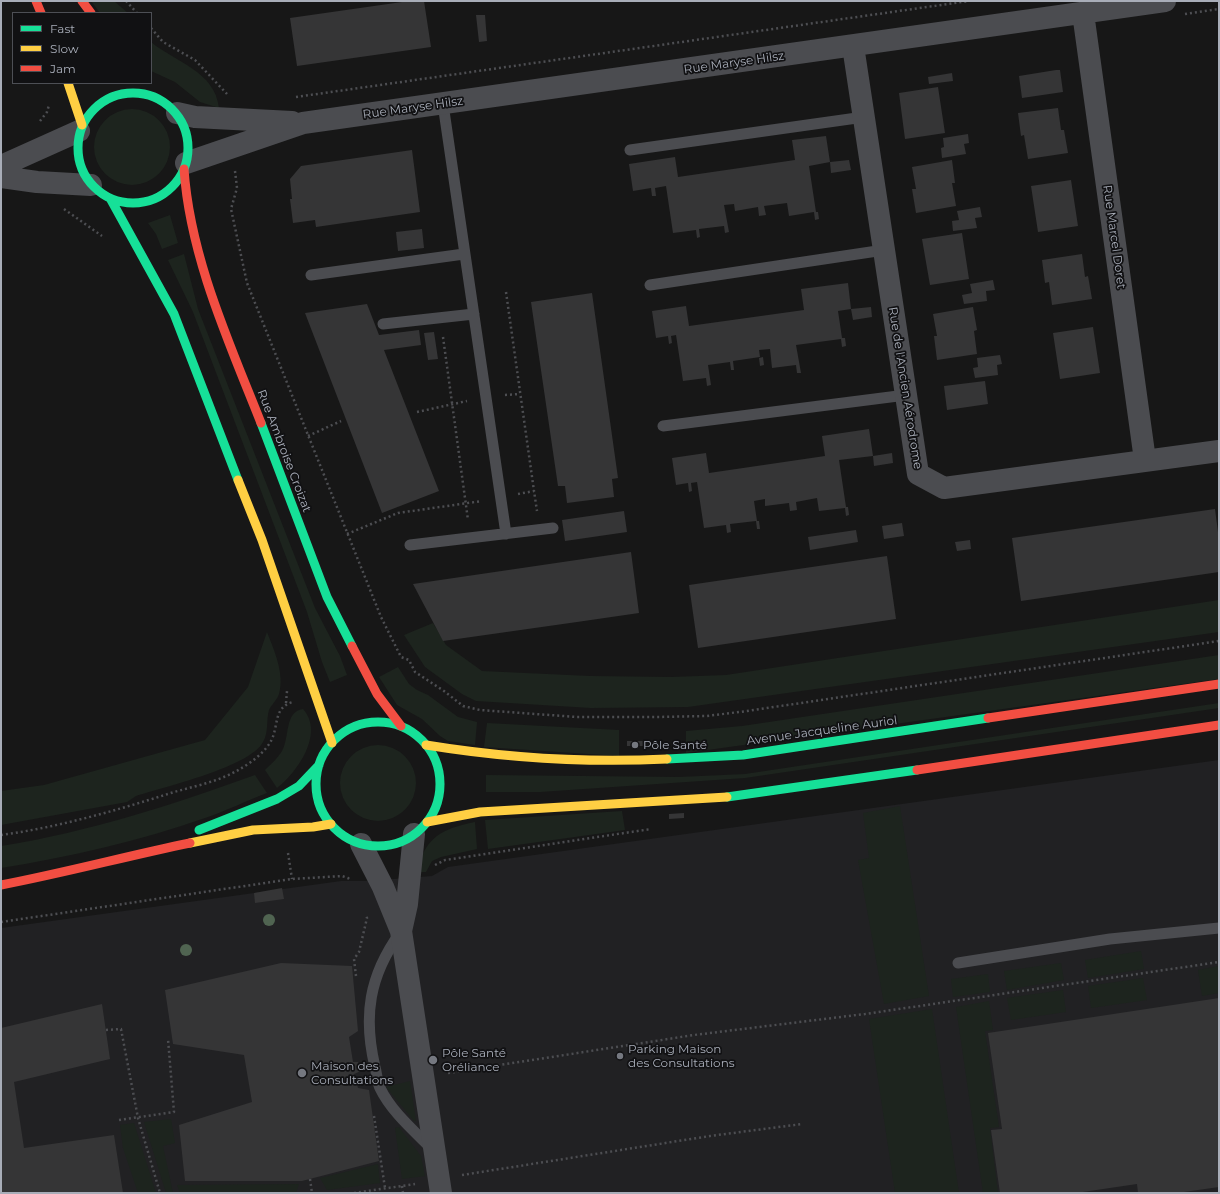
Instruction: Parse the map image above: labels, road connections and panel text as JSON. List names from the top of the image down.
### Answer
{
  "streets": {
    "main road": ["Rue Ambroise Croizat", "Avenue Jacqueline Auriol"],
    "street": ["Rue Maryse Hilsz", "Rue Marcel Doret", "Rue de l'Ancien Aérodrome"]
  },
  "crossings": [
    ["Rue Maryse Hilsz", "Rue Marcel Doret"],
    ["Rue Maryse Hilsz", "Rue de l'Ancien Aérodrome"],
    ["Rue Maryse Hilsz", "Rue Ambroise Croizat"],
    ["Rue Marcel Doret", "Rue de l'Ancien Aérodrome"],
    ["Rue Ambroise Croizat", "Avenue Jacqueline Auriol"]
  ],
  "places": [
    "Pôle Santé",
    "Parking Maison des Consultations",
    "Pôle Santé Oréliance",
    "Maison des Consultations"
  ],
  "legend": ["Fast", "Slow", "Jam"]
}
